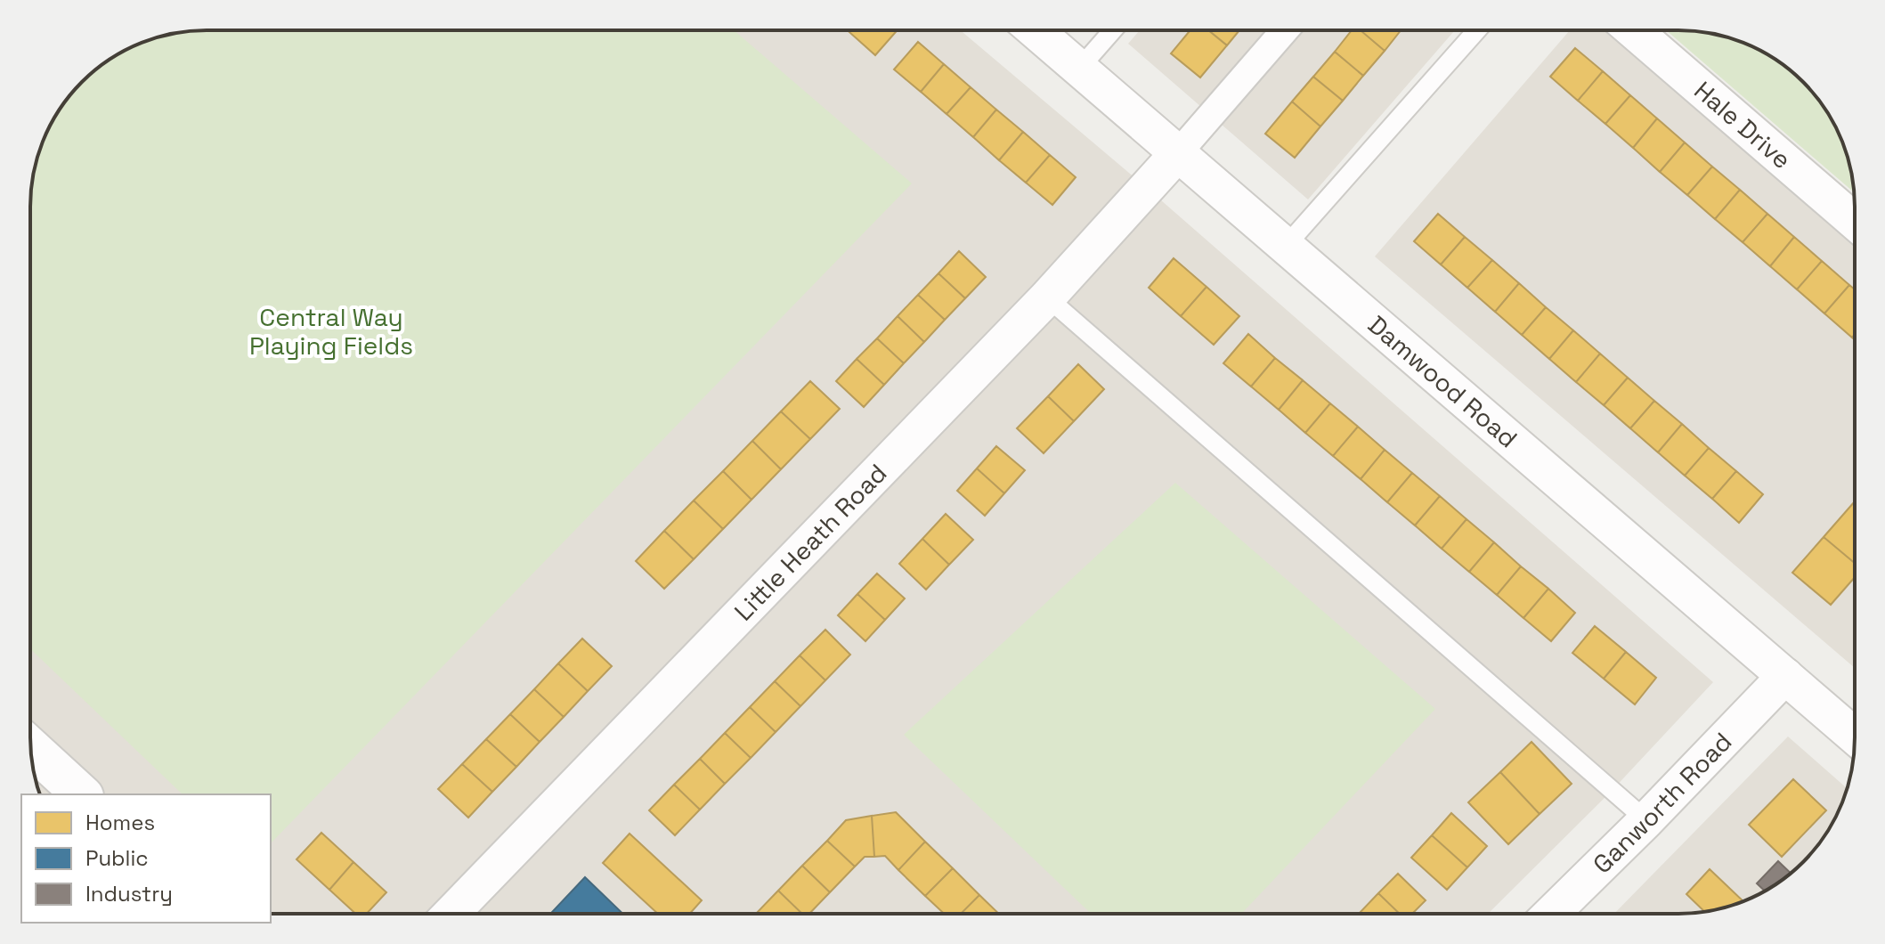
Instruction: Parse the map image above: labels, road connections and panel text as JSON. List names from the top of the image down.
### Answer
{
  "streets": {
    "street": [
      "Hale Drive",
      "Damwood Road",
      "Little Heath Road",
      "Ganworth Road"
    ]
  },
  "crossings": [
    ["Damwood Road", "Little Heath Road"],
    ["Damwood Road", "Ganworth Road"]
  ],
  "parks": ["Central Way Playing Fields"],
  "legend": ["Homes", "Public", "Industry"]
}
